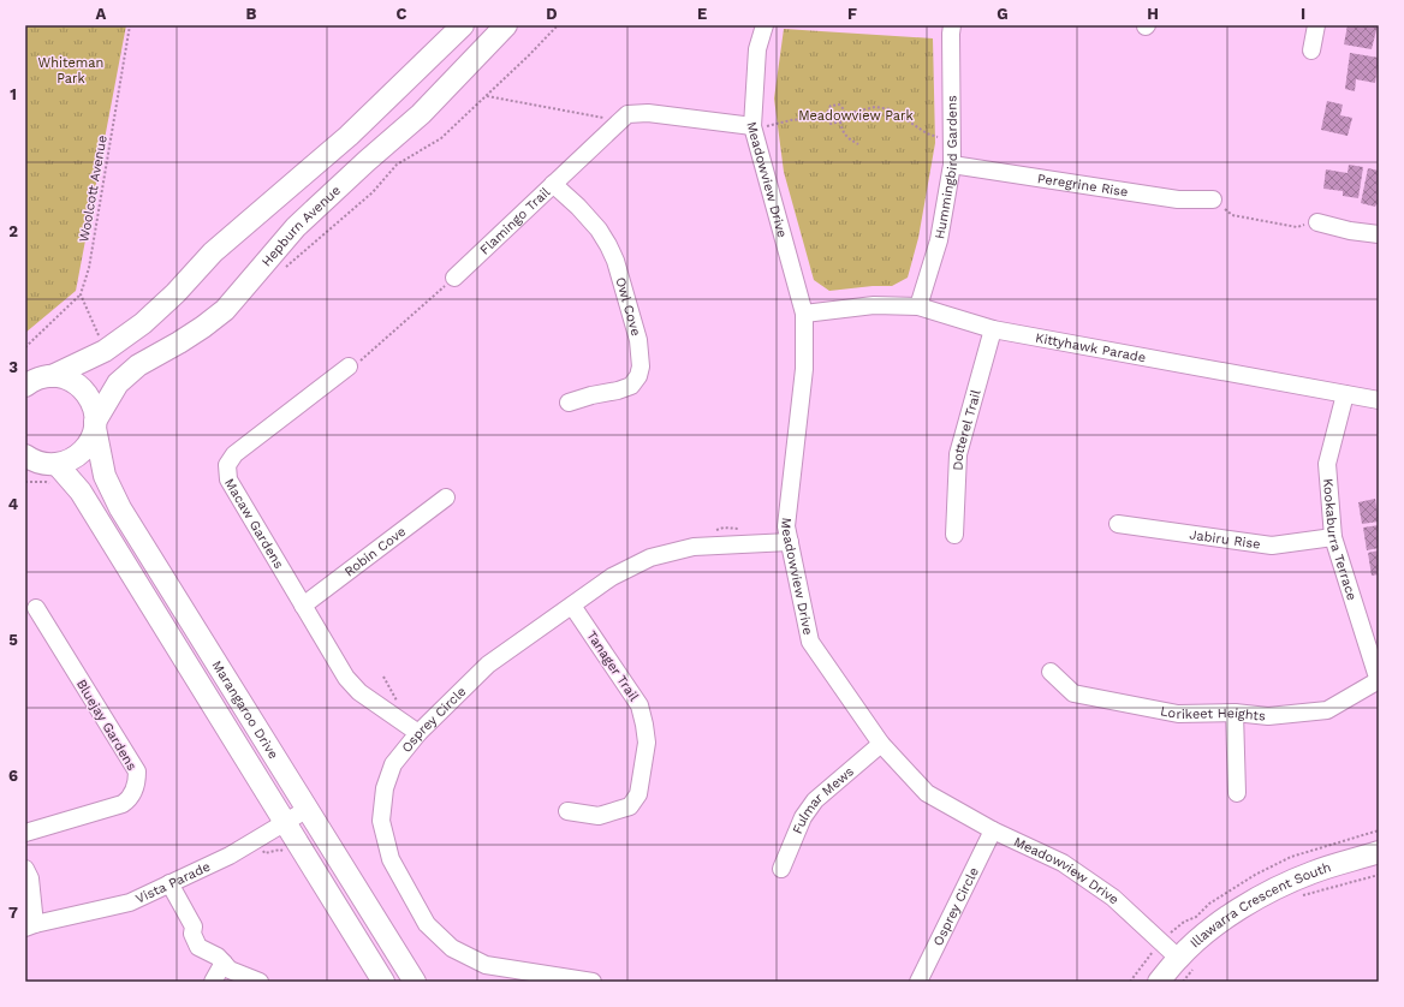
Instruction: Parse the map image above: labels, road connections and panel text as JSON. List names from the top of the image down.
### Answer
{
  "streets": {
    "main road": ["Hepburn Avenue", "Marangaroo Drive", "Illawarra Crescent South"],
    "street": [
      "Hummingbird Gardens",
      "Meadowview Drive",
      "Peregrine Rise",
      "Flamingo Trail",
      "Owl Cove",
      "Kittyhawk Parade",
      "Dotterel Trail",
      "Macaw Gardens",
      "Jabiru Rise",
      "Kookaburra Terrace",
      "Robin Cove",
      "Tanager Trail",
      "Lorikeet Heights",
      "Osprey Circle",
      "Bluejay Gardens",
      "Fulmar Mews",
      "Vista Parade"
    ],
    "path": ["Woolcott Avenue"]
  },
  "crossings": [
    ["Hummingbird Gardens", "Peregrine Rise"],
    ["Hummingbird Gardens", "Kittyhawk Parade"],
    ["Meadowview Drive", "Flamingo Trail"],
    ["Meadowview Drive", "Kittyhawk Parade"],
    ["Meadowview Drive", "Osprey Circle"],
    ["Meadowview Drive", "Fulmar Mews"],
    ["Meadowview Drive", "Illawarra Crescent South"],
    ["Flamingo Trail", "Owl Cove"],
    ["Hepburn Avenue", "Marangaroo Drive"],
    ["Kittyhawk Parade", "Dotterel Trail"],
    ["Kittyhawk Parade", "Kookaburra Terrace"],
    ["Macaw Gardens", "Robin Cove"],
    ["Macaw Gardens", "Osprey Circle"],
    ["Jabiru Rise", "Kookaburra Terrace"],
    ["Kookaburra Terrace", "Lorikeet Heights"],
    ["Tanager Trail", "Osprey Circle"],
    ["Marangaroo Drive", "Vista Parade"]
  ],
  "parks": ["Whiteman Park", "Meadowview Park"],
  "grid": {
    "columns": [
      "A",
      "B",
      "C",
      "D",
      "E",
      "F",
      "G",
      "H",
      "I"
    ],
    "rows": [
      "1",
      "2",
      "3",
      "4",
      "5",
      "6",
      "7"
    ]
  }
}
